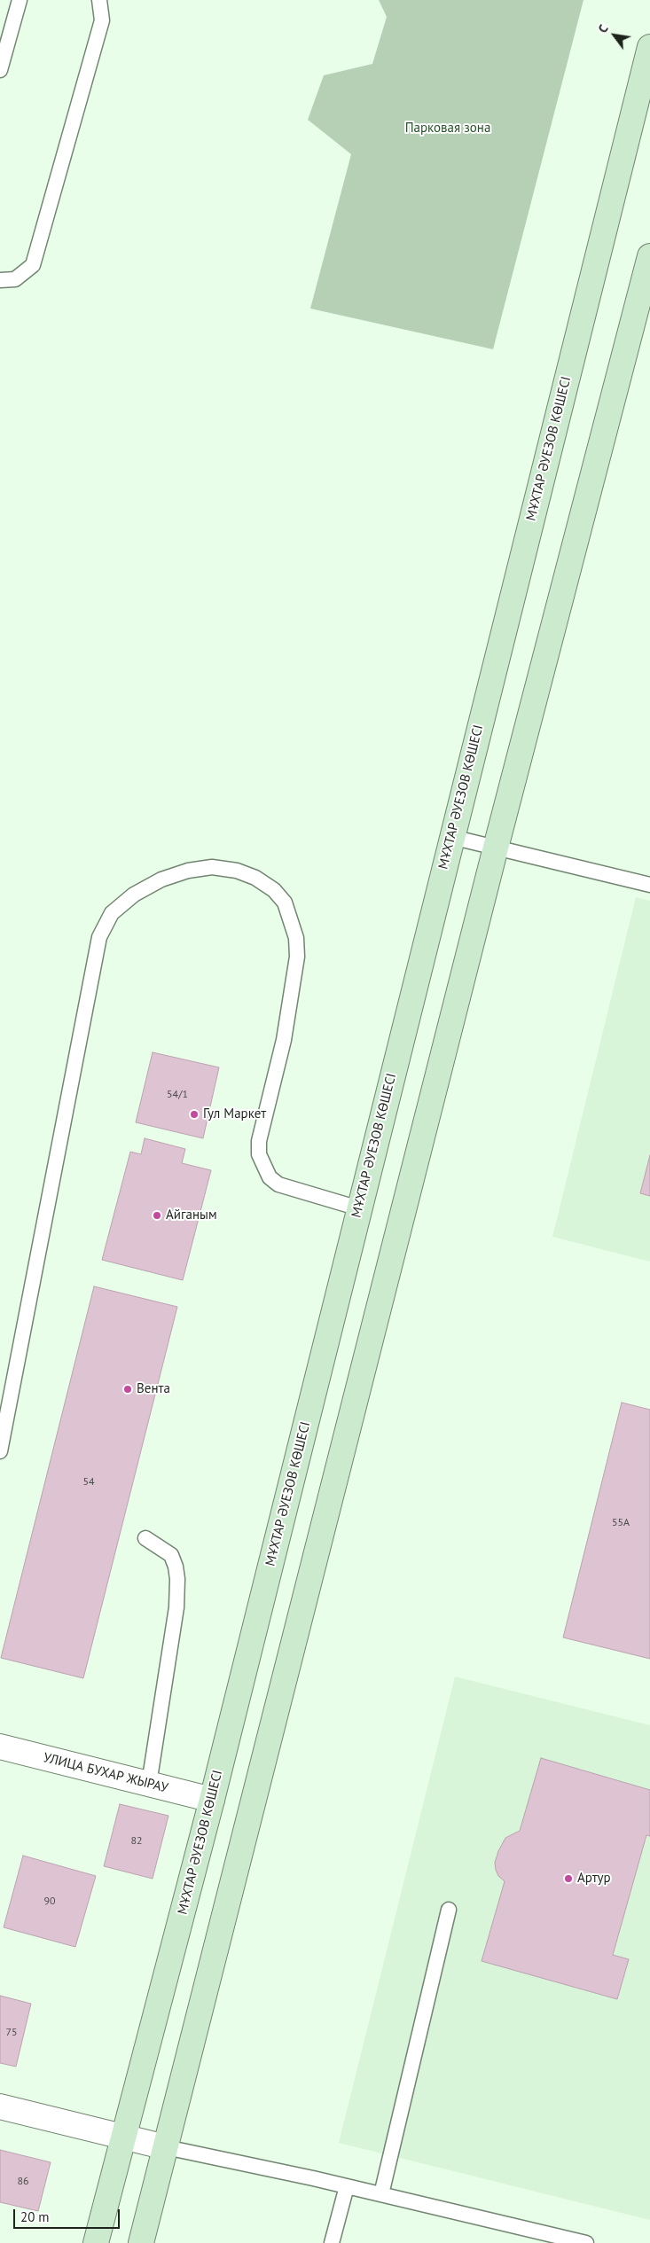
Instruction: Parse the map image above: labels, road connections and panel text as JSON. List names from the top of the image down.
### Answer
{
  "streets": {
    "main road": ["МҰХТАР ӘУЕЗОВ КӨШЕСІ"],
    "street": ["УЛИЦА БУХАР ЖЫРАУ"]
  },
  "crossings": [
    ["МҰХТАР ӘУЕЗОВ КӨШЕСІ", "УЛИЦА БУХАР ЖЫРАУ"]
  ],
  "parks": ["Парковая зона"],
  "places": [
    "Гул Маркет",
    "Айганым",
    "Вента",
    "Артур"
  ],
  "house_numbers": [
    "54/1",
    "54",
    "55А",
    "82",
    "90",
    "75",
    "86"
  ],
  "scale_bar": "20 m",
  "north": "top left"
}
